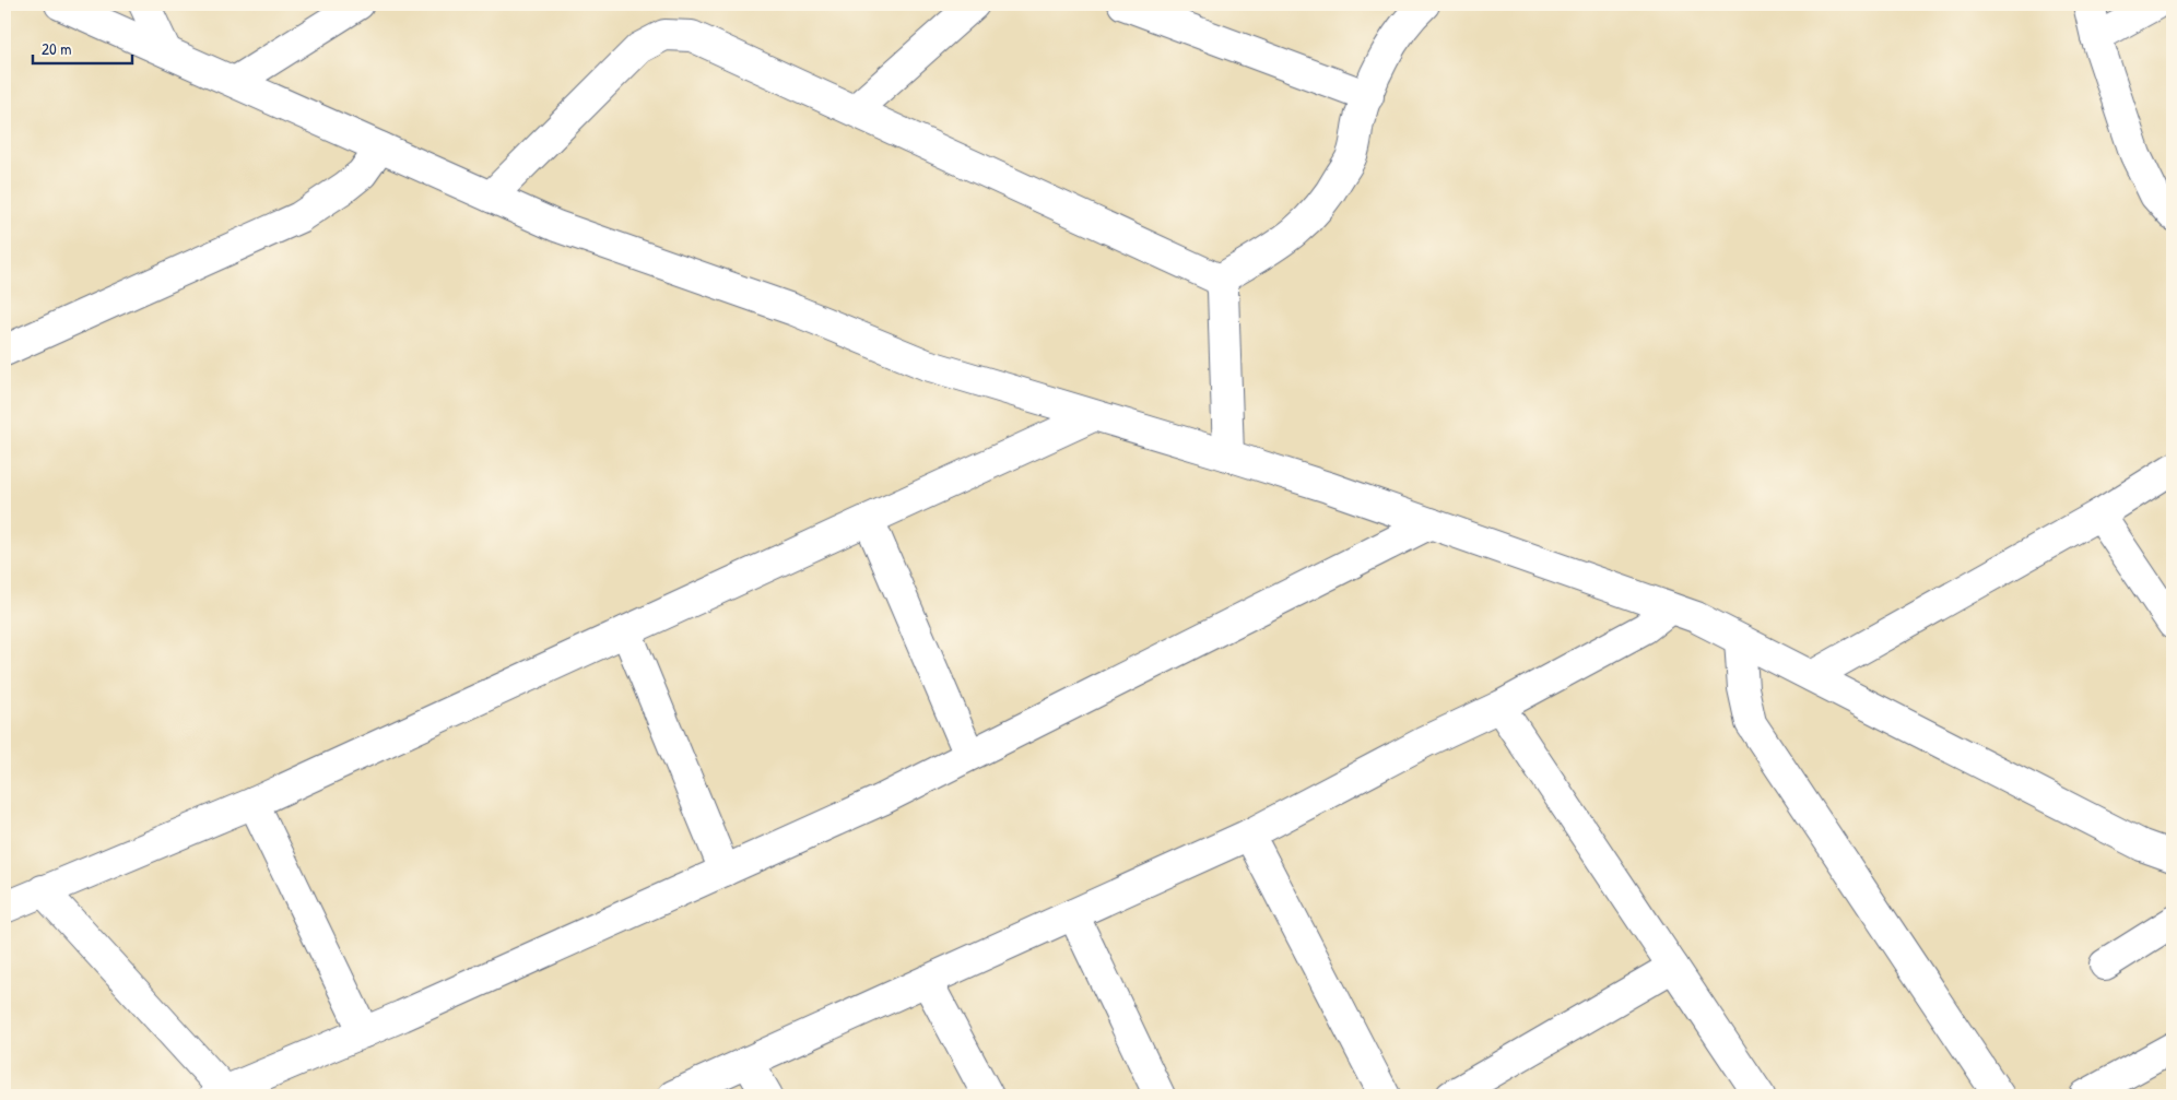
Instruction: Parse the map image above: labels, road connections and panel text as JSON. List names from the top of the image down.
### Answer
{
  "scale_bar": "20 m"
}
